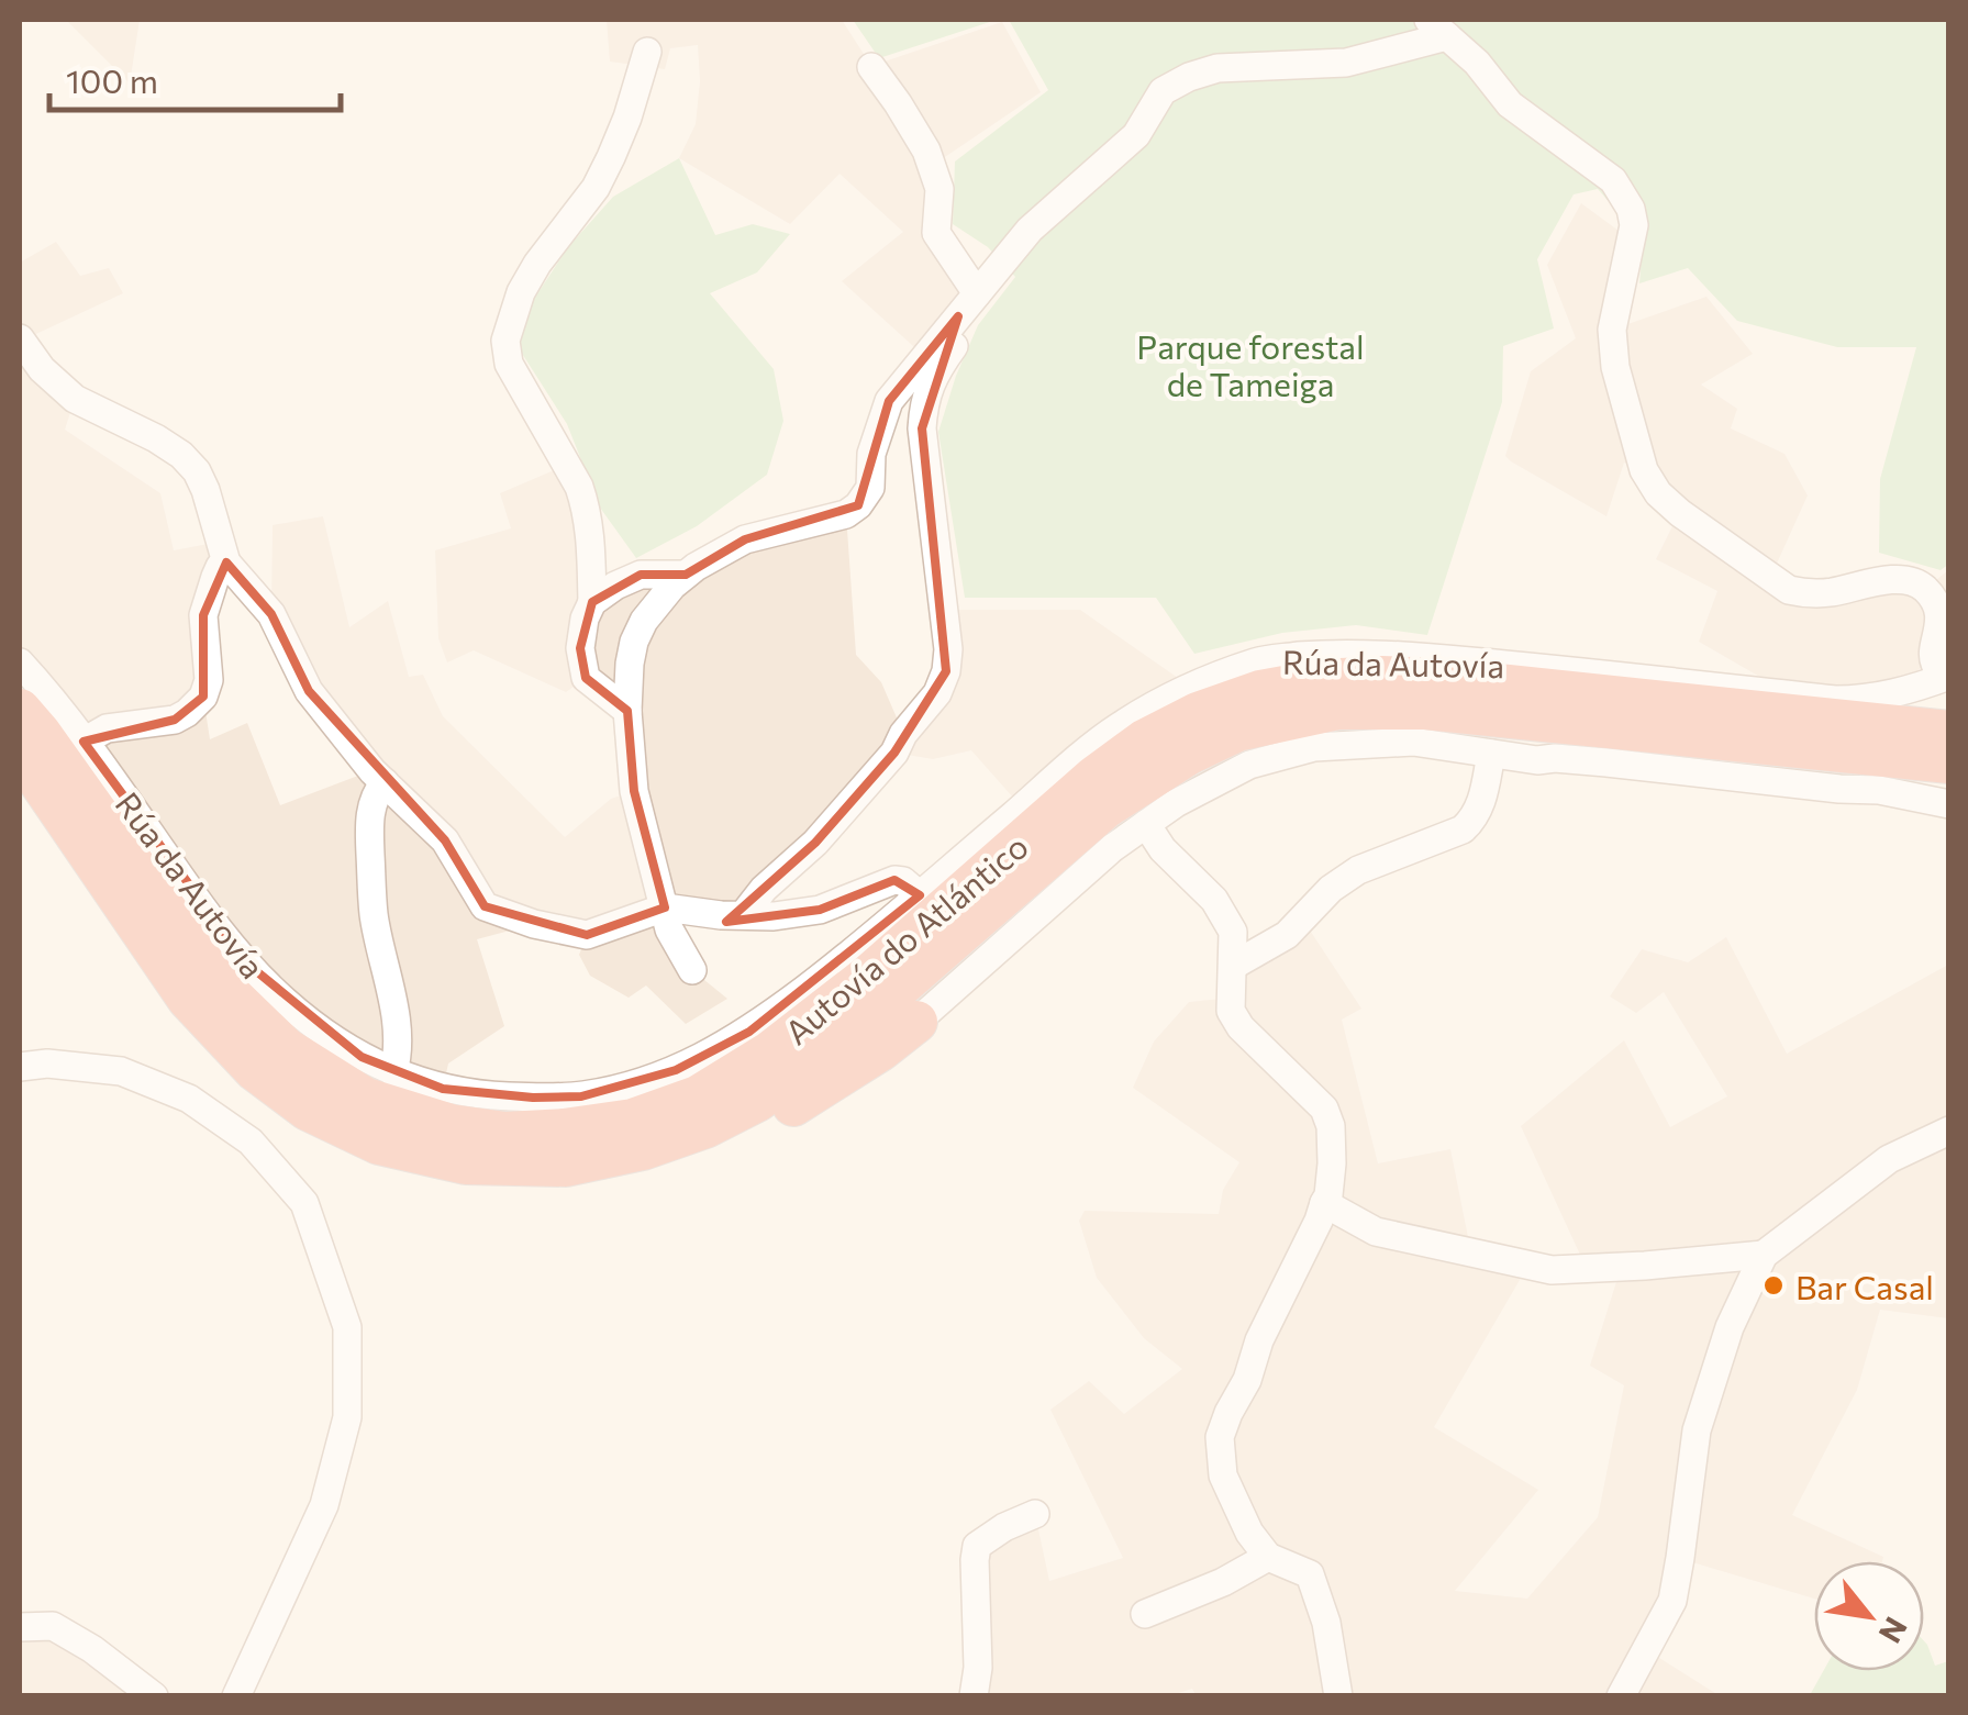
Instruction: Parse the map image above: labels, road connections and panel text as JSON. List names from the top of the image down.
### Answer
{
  "streets": {
    "highway": ["Autovía do Atlántico"],
    "street": ["Rúa da Autovía"]
  },
  "parks": ["Parque forestal de Tameiga"],
  "places": ["Bar Casal"],
  "scale_bar": "100 m",
  "north": "bottom right"
}
